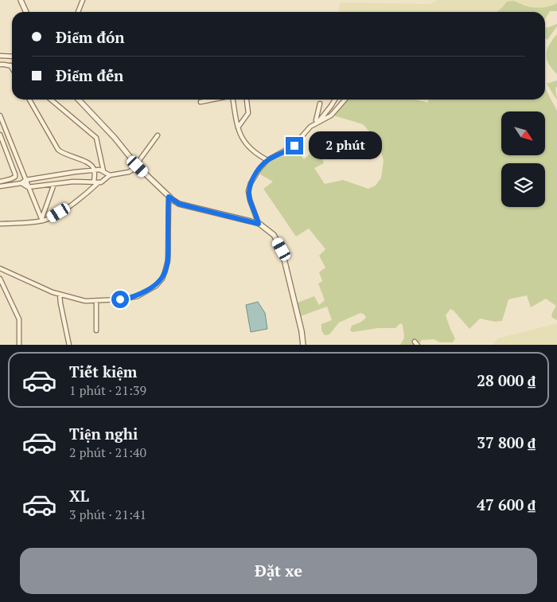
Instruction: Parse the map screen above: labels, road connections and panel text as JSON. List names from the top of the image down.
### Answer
{
  "north": "bottom right",
  "page": {
    "banner": ["Điểm đón", "Điểm đến"],
    "bubble": "2 phút",
    "list": [
      {
        "name": "Tiết kiệm",
        "note": "1 phút · 21:39",
        "value": "28 000 ₫"
      },
      {
        "name": "Tiện nghi",
        "note": "2 phút · 21:40",
        "value": "37 800 ₫"
      },
      {
        "name": "XL",
        "note": "3 phút · 21:41",
        "value": "47 600 ₫"
      }
    ],
    "buttons": "Đặt xe"
  }
}
